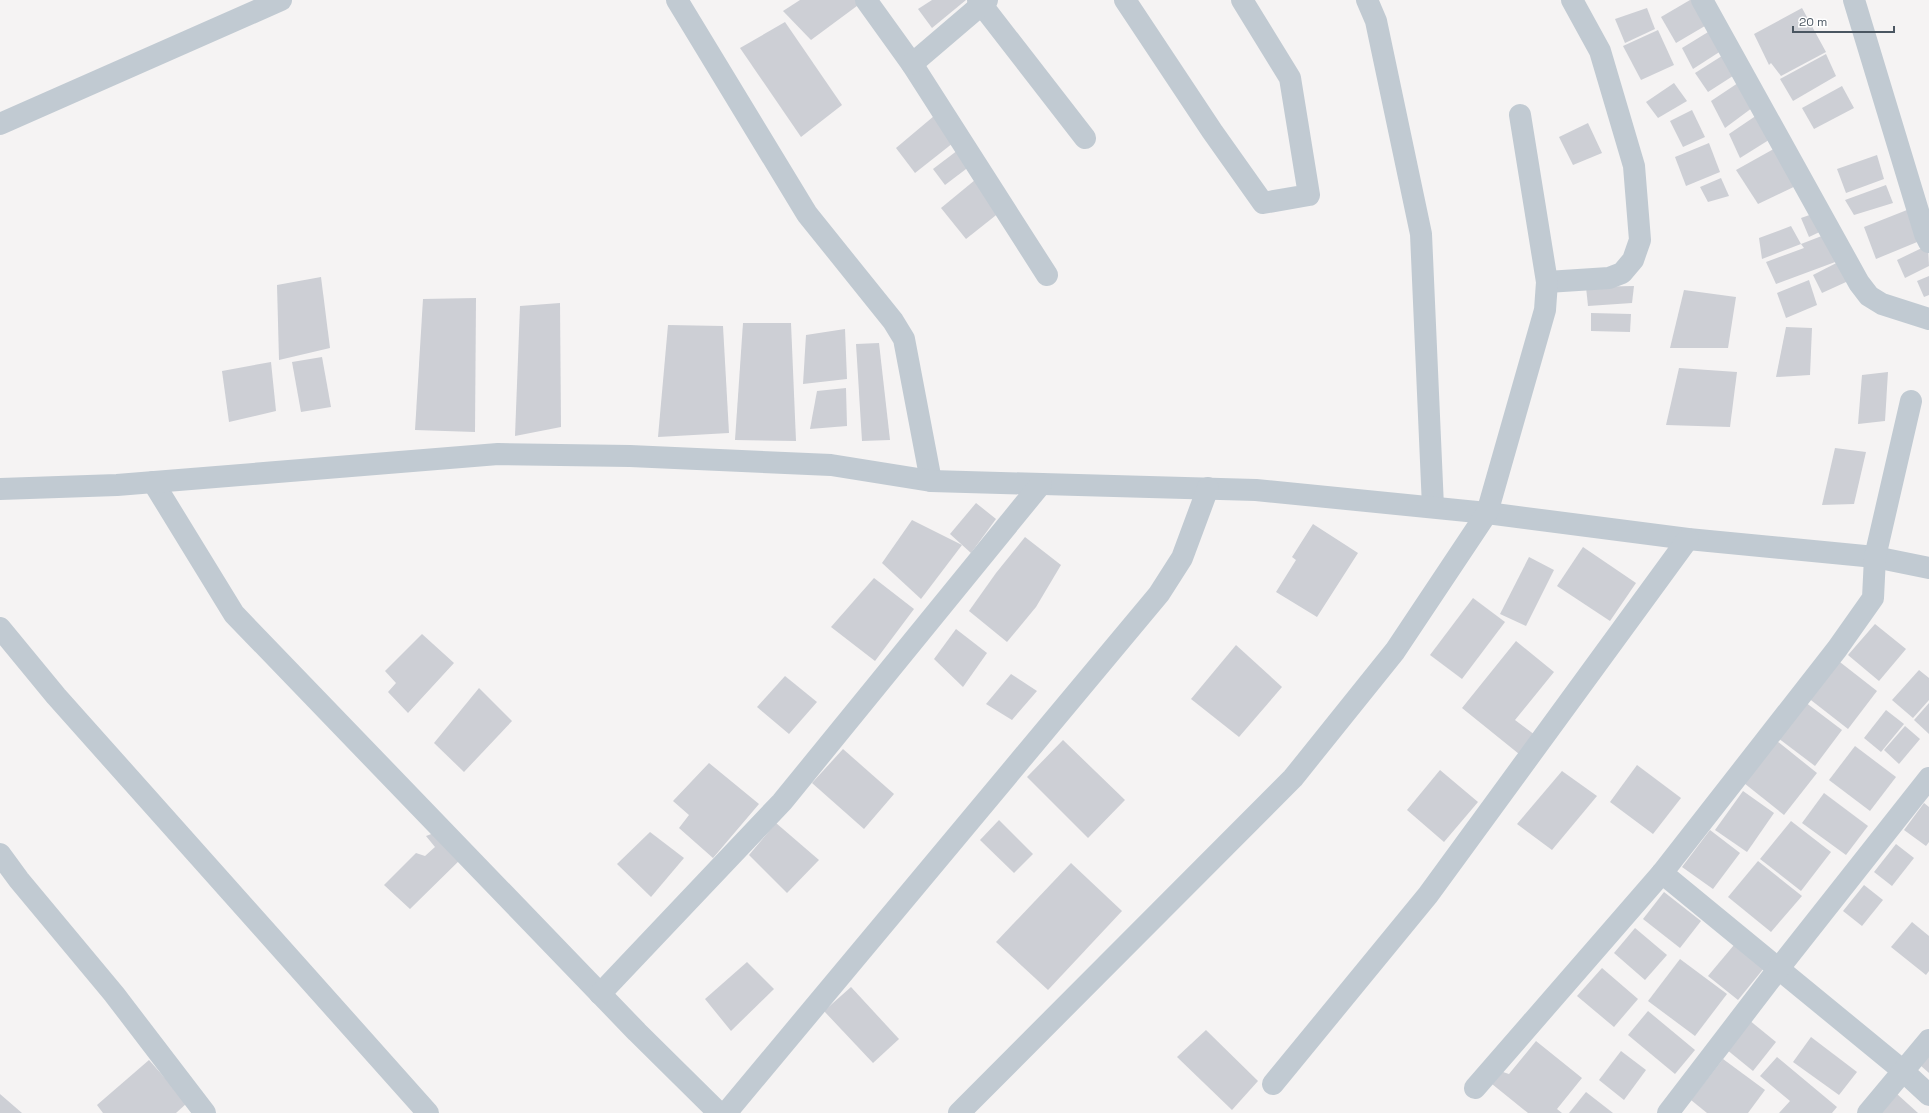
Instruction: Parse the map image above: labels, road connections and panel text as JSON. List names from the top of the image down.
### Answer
{
  "scale_bar": "20 m"
}
